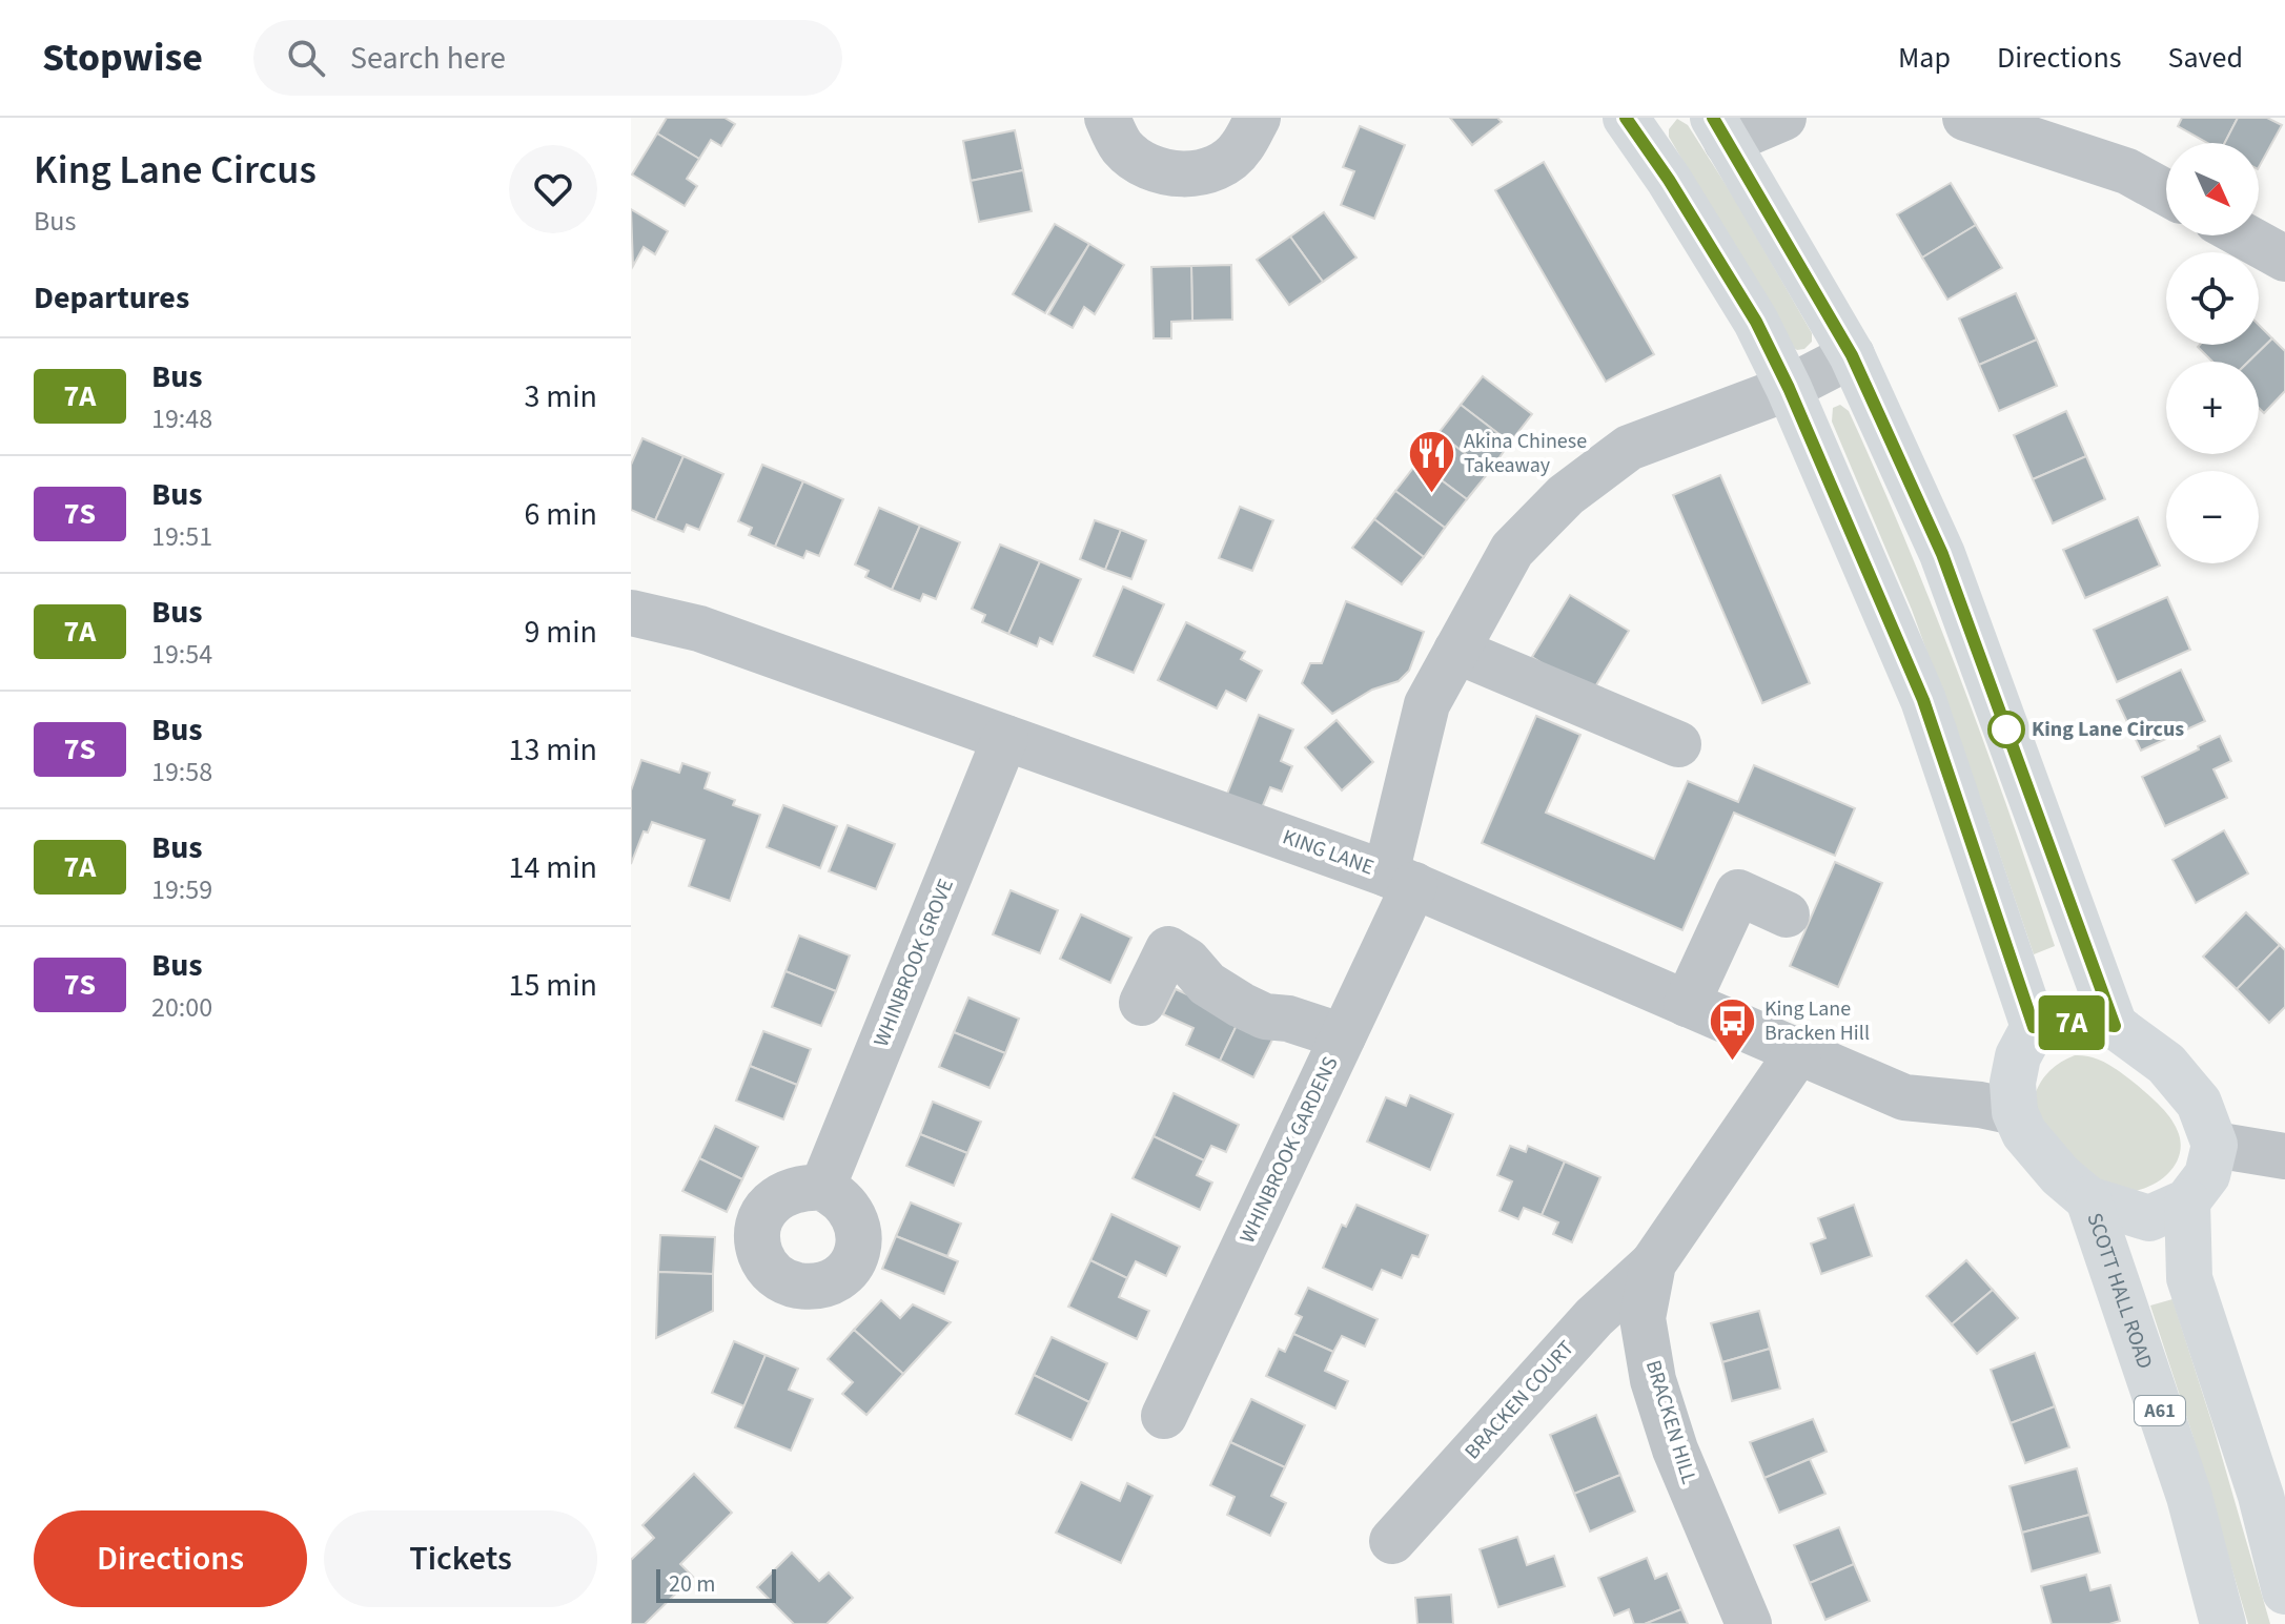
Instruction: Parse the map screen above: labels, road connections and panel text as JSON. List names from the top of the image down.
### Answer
{
  "streets": {
    "highway": ["SCOTT HALL ROAD", "A61"],
    "street": [
      "KING LANE",
      "WHINBROOK GROVE",
      "WHINBROOK GARDENS",
      "BRACKEN COURT",
      "BRACKEN HILL"
    ]
  },
  "crossings": [
    ["KING LANE", "WHINBROOK GROVE"],
    ["KING LANE", "WHINBROOK GARDENS"],
    ["KING LANE", "SCOTT HALL ROAD"],
    ["KING LANE", "A61"],
    ["KING LANE", "BRACKEN HILL"],
    ["SCOTT HALL ROAD", "A61"],
    ["BRACKEN COURT", "BRACKEN HILL"]
  ],
  "places": {
    "restaurant": ["Akina Chinese Takeaway"],
    "other": ["King Lane Circus"],
    "bus stop": ["King Lane Bracken Hill"]
  },
  "lines": ["bus line 7A"],
  "scale_bar": "20 m",
  "north": "bottom right",
  "page": {
    "header": "Stopwise",
    "search": "Search here",
    "nav": ["Map", "Directions", "Saved"],
    "heading": [
      ["King Lane Circus", "Bus"],
      "Departures"
    ],
    "on_map": "7A",
    "map_buttons": ["+", "−"],
    "list": [
      {
        "mark": "7A",
        "name": "Bus",
        "note": "19:48",
        "value": "3 min"
      },
      {
        "mark": "7S",
        "name": "Bus",
        "note": "19:51",
        "value": "6 min"
      },
      {
        "mark": "7A",
        "name": "Bus",
        "note": "19:54",
        "value": "9 min"
      },
      {
        "mark": "7S",
        "name": "Bus",
        "note": "19:58",
        "value": "13 min"
      },
      {
        "mark": "7A",
        "name": "Bus",
        "note": "19:59",
        "value": "14 min"
      },
      {
        "mark": "7S",
        "name": "Bus",
        "note": "20:00",
        "value": "15 min"
      }
    ],
    "buttons": ["Directions", "Tickets"],
    "scale": "20 m"
  }
}
